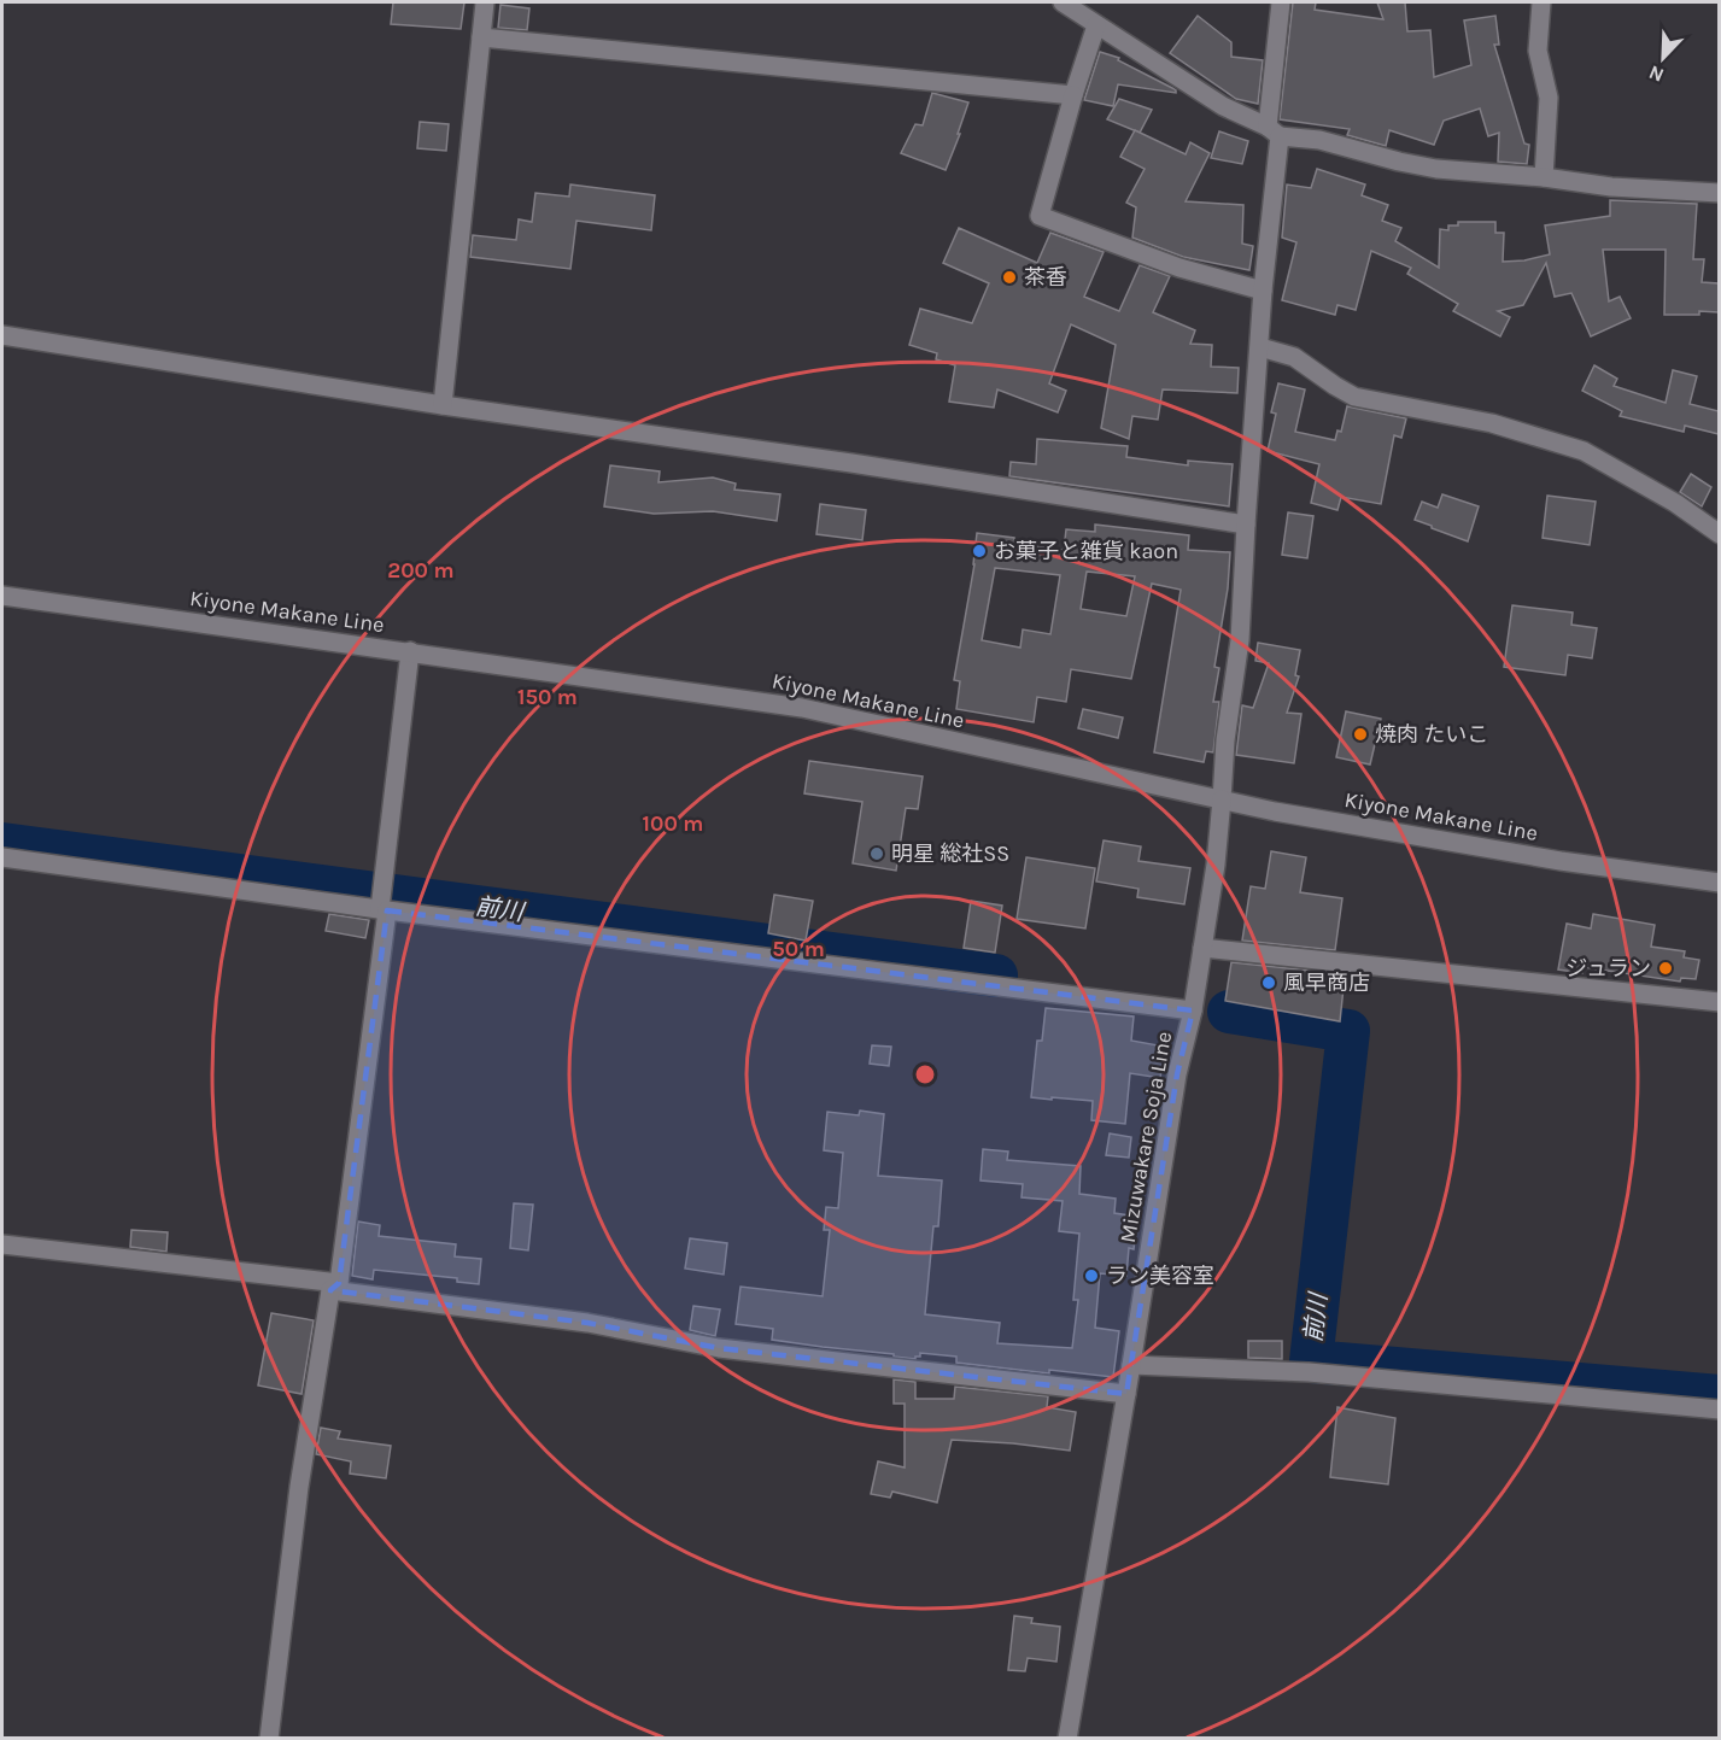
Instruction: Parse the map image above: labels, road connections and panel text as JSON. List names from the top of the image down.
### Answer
{
  "streets": {
    "street": ["Kiyone Makane Line", "Mizuwakare Soja Line"]
  },
  "crossings": [
    ["Kiyone Makane Line", "Mizuwakare Soja Line"]
  ],
  "water": ["前川"],
  "places": [
    "茶香",
    "お菓子と雑貨 kaon",
    "焼肉 たいこ",
    "明星 総社SS",
    "ジュラン",
    "風早商店",
    "ラン美容室"
  ],
  "north": "bottom left",
  "rings": [
    "200 m",
    "150 m",
    "100 m",
    "50 m"
  ]
}
